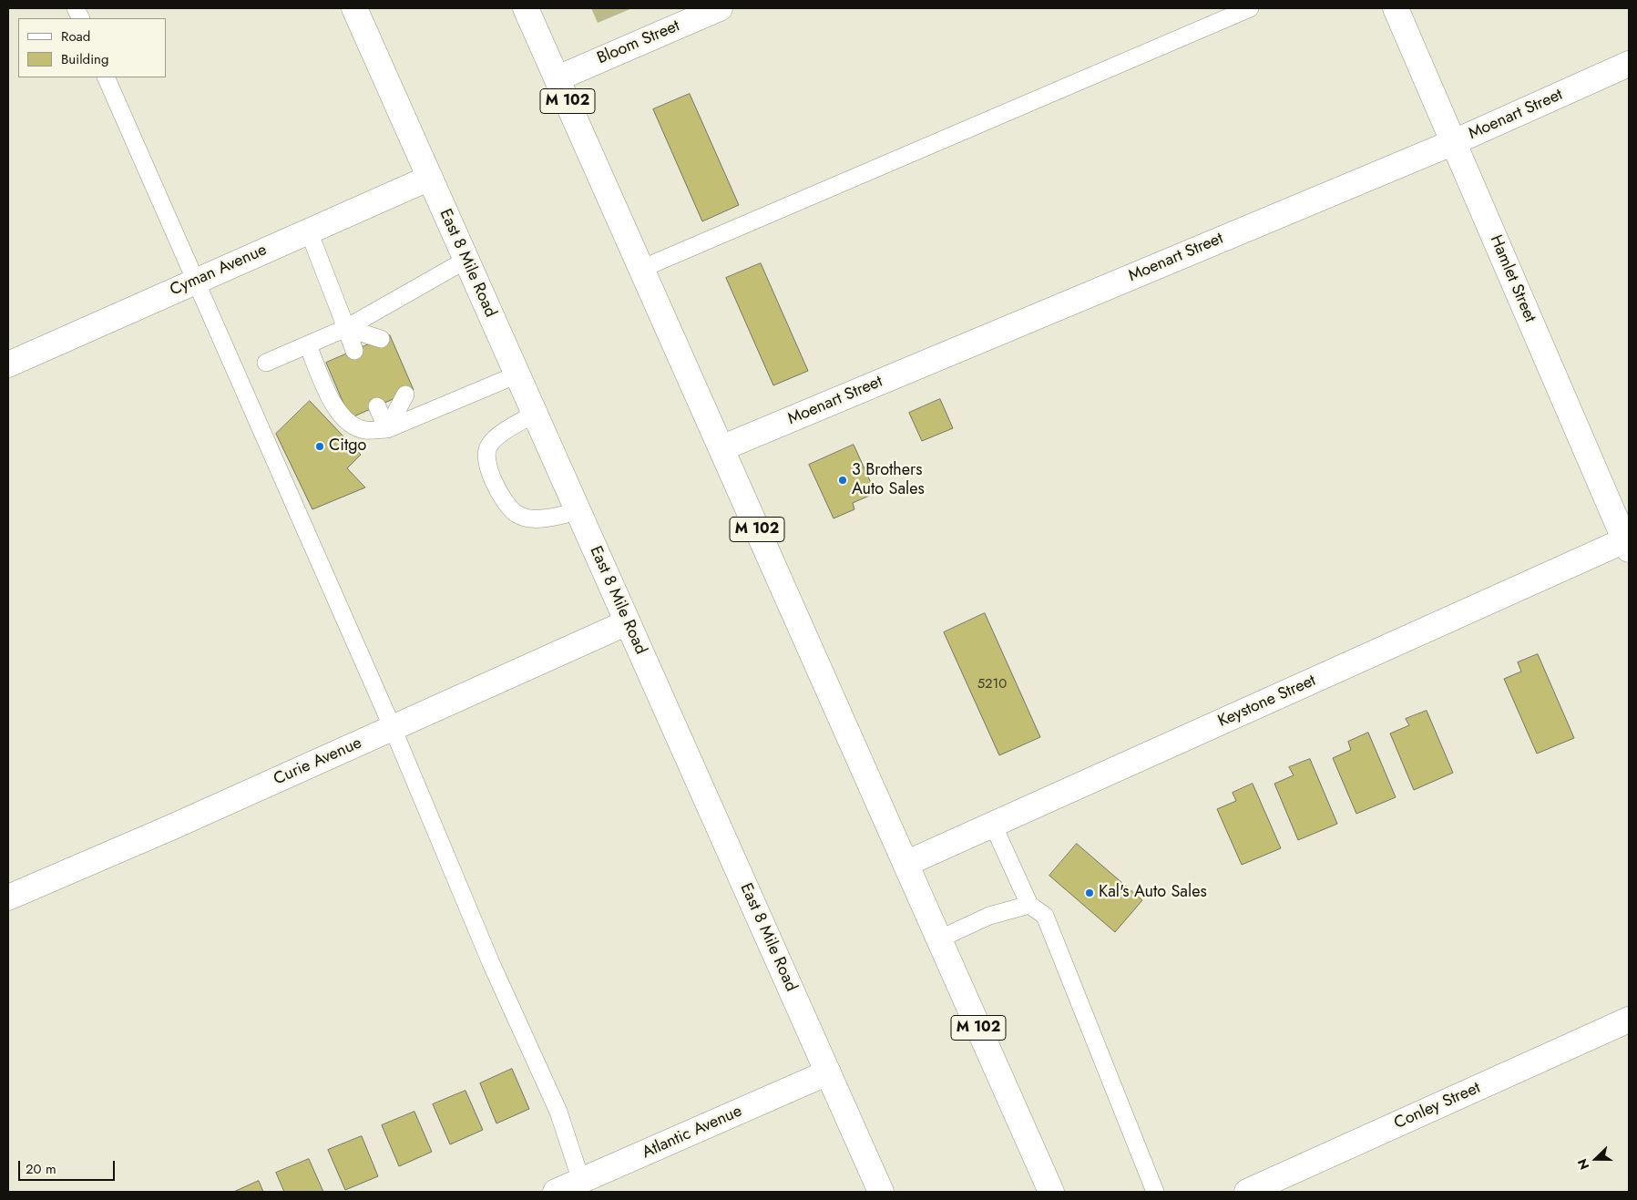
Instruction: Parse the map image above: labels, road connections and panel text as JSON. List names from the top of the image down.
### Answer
{
  "streets": {
    "main road": [
      "Bloom Street",
      "M 102",
      "Moenart Street",
      "East 8 Mile Road",
      "Cyman Avenue",
      "Hamlet Street",
      "Keystone Street",
      "Curie Avenue",
      "Conley Street",
      "Atlantic Avenue"
    ]
  },
  "crossings": [
    ["Bloom Street", "M 102"],
    ["M 102", "Moenart Street"],
    ["M 102", "Keystone Street"],
    ["Moenart Street", "Hamlet Street"],
    ["East 8 Mile Road", "Cyman Avenue"],
    ["East 8 Mile Road", "Curie Avenue"],
    ["East 8 Mile Road", "Atlantic Avenue"],
    ["Hamlet Street", "Keystone Street"]
  ],
  "places": ["Citgo", "3 Brothers Auto Sales", "Kal's Auto Sales"],
  "house_numbers": ["5210"],
  "legend": ["Road", "Building"],
  "scale_bar": "20 m",
  "north": "left"
}
